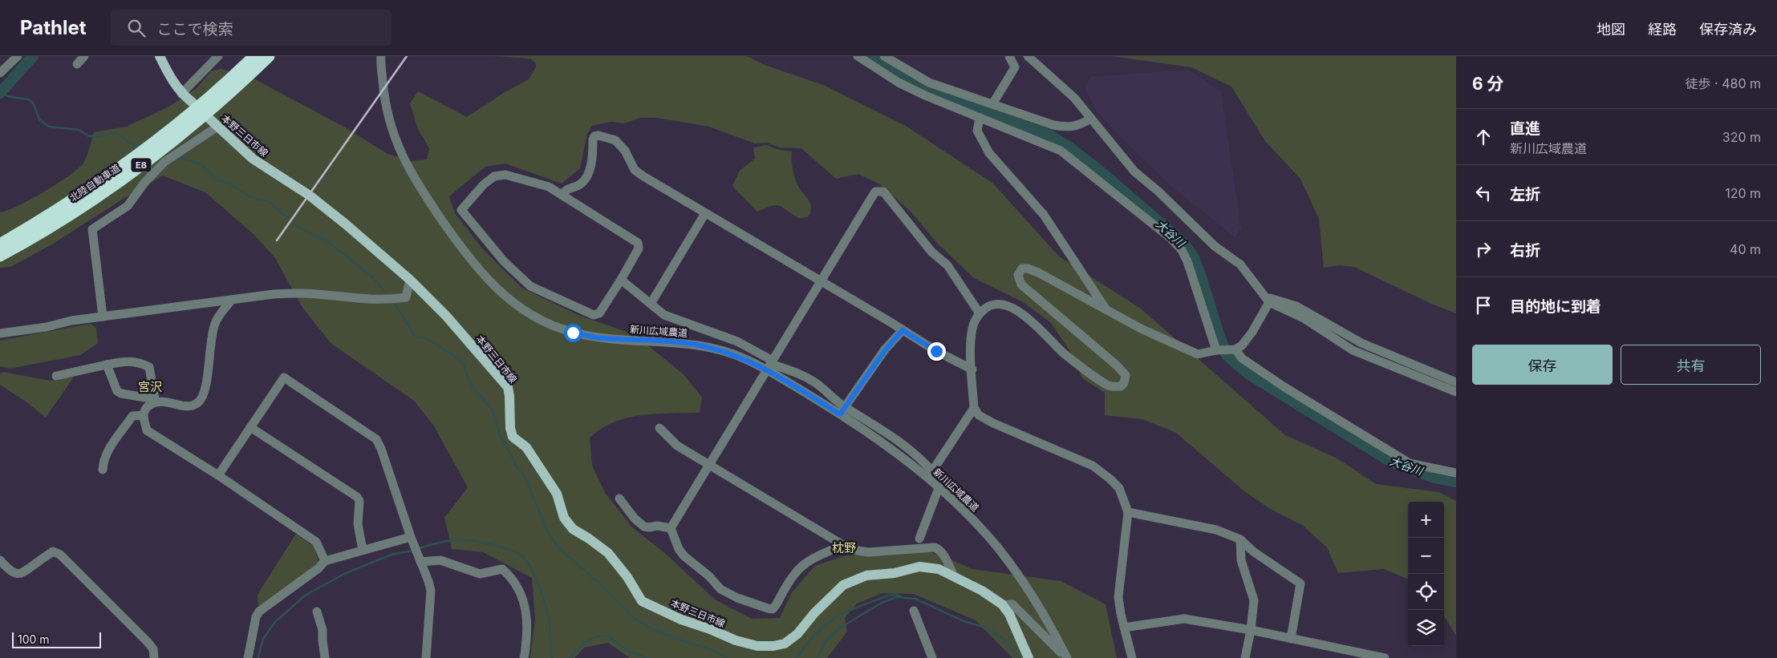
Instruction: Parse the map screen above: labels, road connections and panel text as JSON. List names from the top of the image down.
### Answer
{
  "streets": {
    "highway": ["E8", "北陸自動車道"],
    "main road": ["本野三日市線"],
    "street": ["新川広域農道"]
  },
  "districts": ["宮沢", "枕野"],
  "water": ["大谷川"],
  "scale_bar": "100 m",
  "page": {
    "header": "Pathlet",
    "search": "ここで検索",
    "nav": ["地図", "経路", "保存済み"],
    "heading": ["6 分", "徒歩 · 480 m"],
    "list": [
      ["直進", "新川広域農道", "320 m"],
      ["左折", "120 m"],
      ["右折", "40 m"],
      "目的地に到着"
    ],
    "buttons": ["保存", "共有"],
    "map_buttons": ["+", "−"],
    "scale": "100 m"
  }
}
